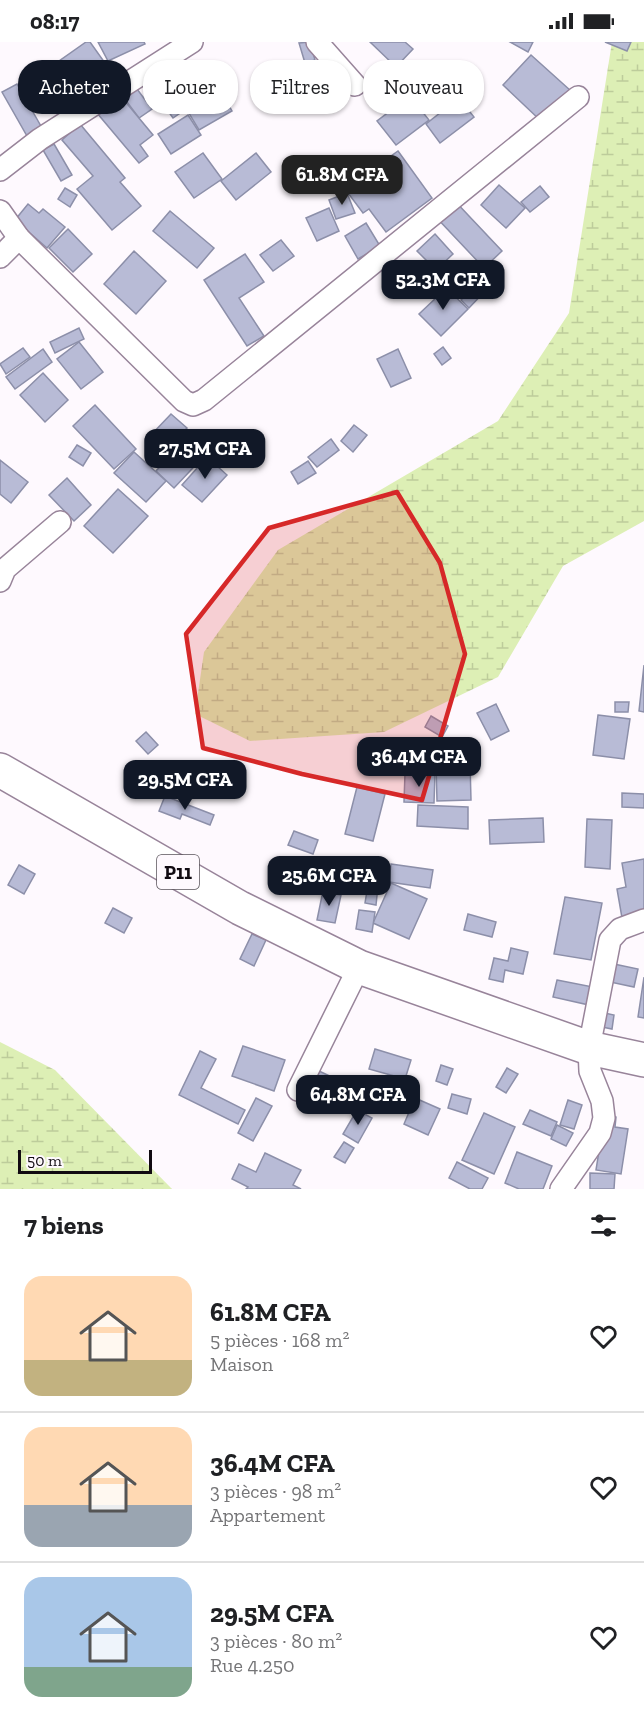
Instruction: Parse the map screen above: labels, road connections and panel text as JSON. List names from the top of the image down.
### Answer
{
  "streets": {
    "main road": ["P11"]
  },
  "scale_bar": "50 m",
  "page": {
    "status": "08:17",
    "chip": [
      "Acheter",
      "Louer",
      "Filtres",
      "Nouveau"
    ],
    "price": [
      "61.8M CFA",
      "52.3M CFA",
      "27.5M CFA",
      "36.4M CFA",
      "29.5M CFA",
      "25.6M CFA",
      "64.8M CFA"
    ],
    "scale": "50 m",
    "heading": "7 biens",
    "list": [
      {
        "name": "61.8M CFA",
        "note": "5 pièces · 168 m² · Maison"
      },
      {
        "name": "36.4M CFA",
        "note": "3 pièces · 98 m² · Appartement"
      },
      {
        "name": "29.5M CFA",
        "note": "3 pièces · 80 m² · Rue 4.250"
      }
    ]
  }
}
